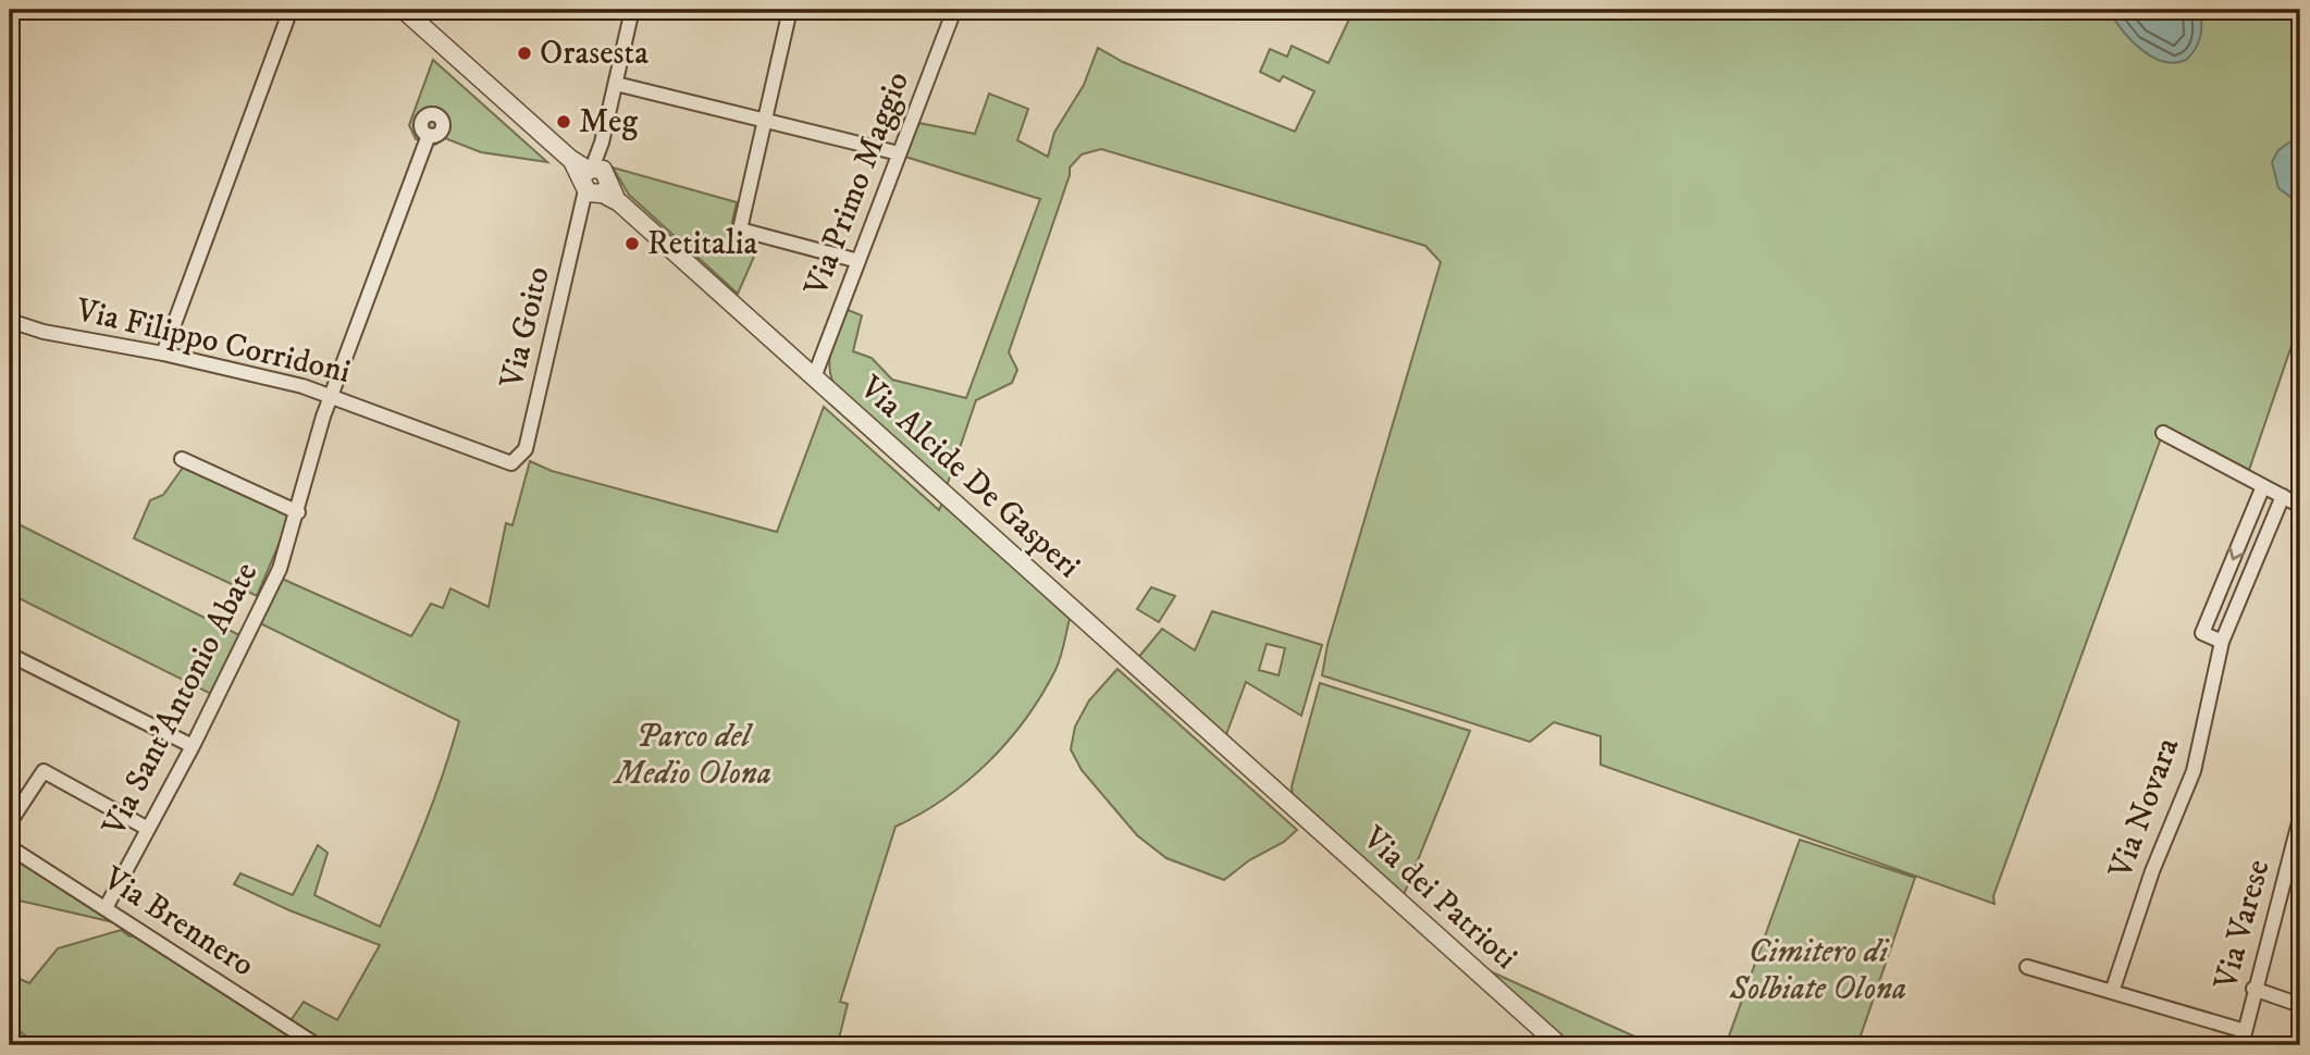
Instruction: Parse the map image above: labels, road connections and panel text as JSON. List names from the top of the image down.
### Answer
{
  "streets": {
    "street": [
      "Via Primo Maggio",
      "Via Goito",
      "Via Filippo Corridoni",
      "Via Alcide De Gasperi",
      "Via Sant'Antonio Abate",
      "Via Novara",
      "Via dei Patrioti",
      "Via Brennero",
      "Via Varese"
    ]
  },
  "crossings": [
    ["Via Primo Maggio", "Via Alcide De Gasperi"],
    ["Via Goito", "Via Filippo Corridoni"],
    ["Via Goito", "Via Alcide De Gasperi"],
    ["Via Filippo Corridoni", "Via Sant'Antonio Abate"],
    ["Via Alcide De Gasperi", "Via dei Patrioti"],
    ["Via Sant'Antonio Abate", "Via Brennero"]
  ],
  "parks": ["Parco del Medio Olona", "Cimitero di Solbiate Olona"],
  "places": ["Orasesta", "Meg", "Retitalia"]
}
